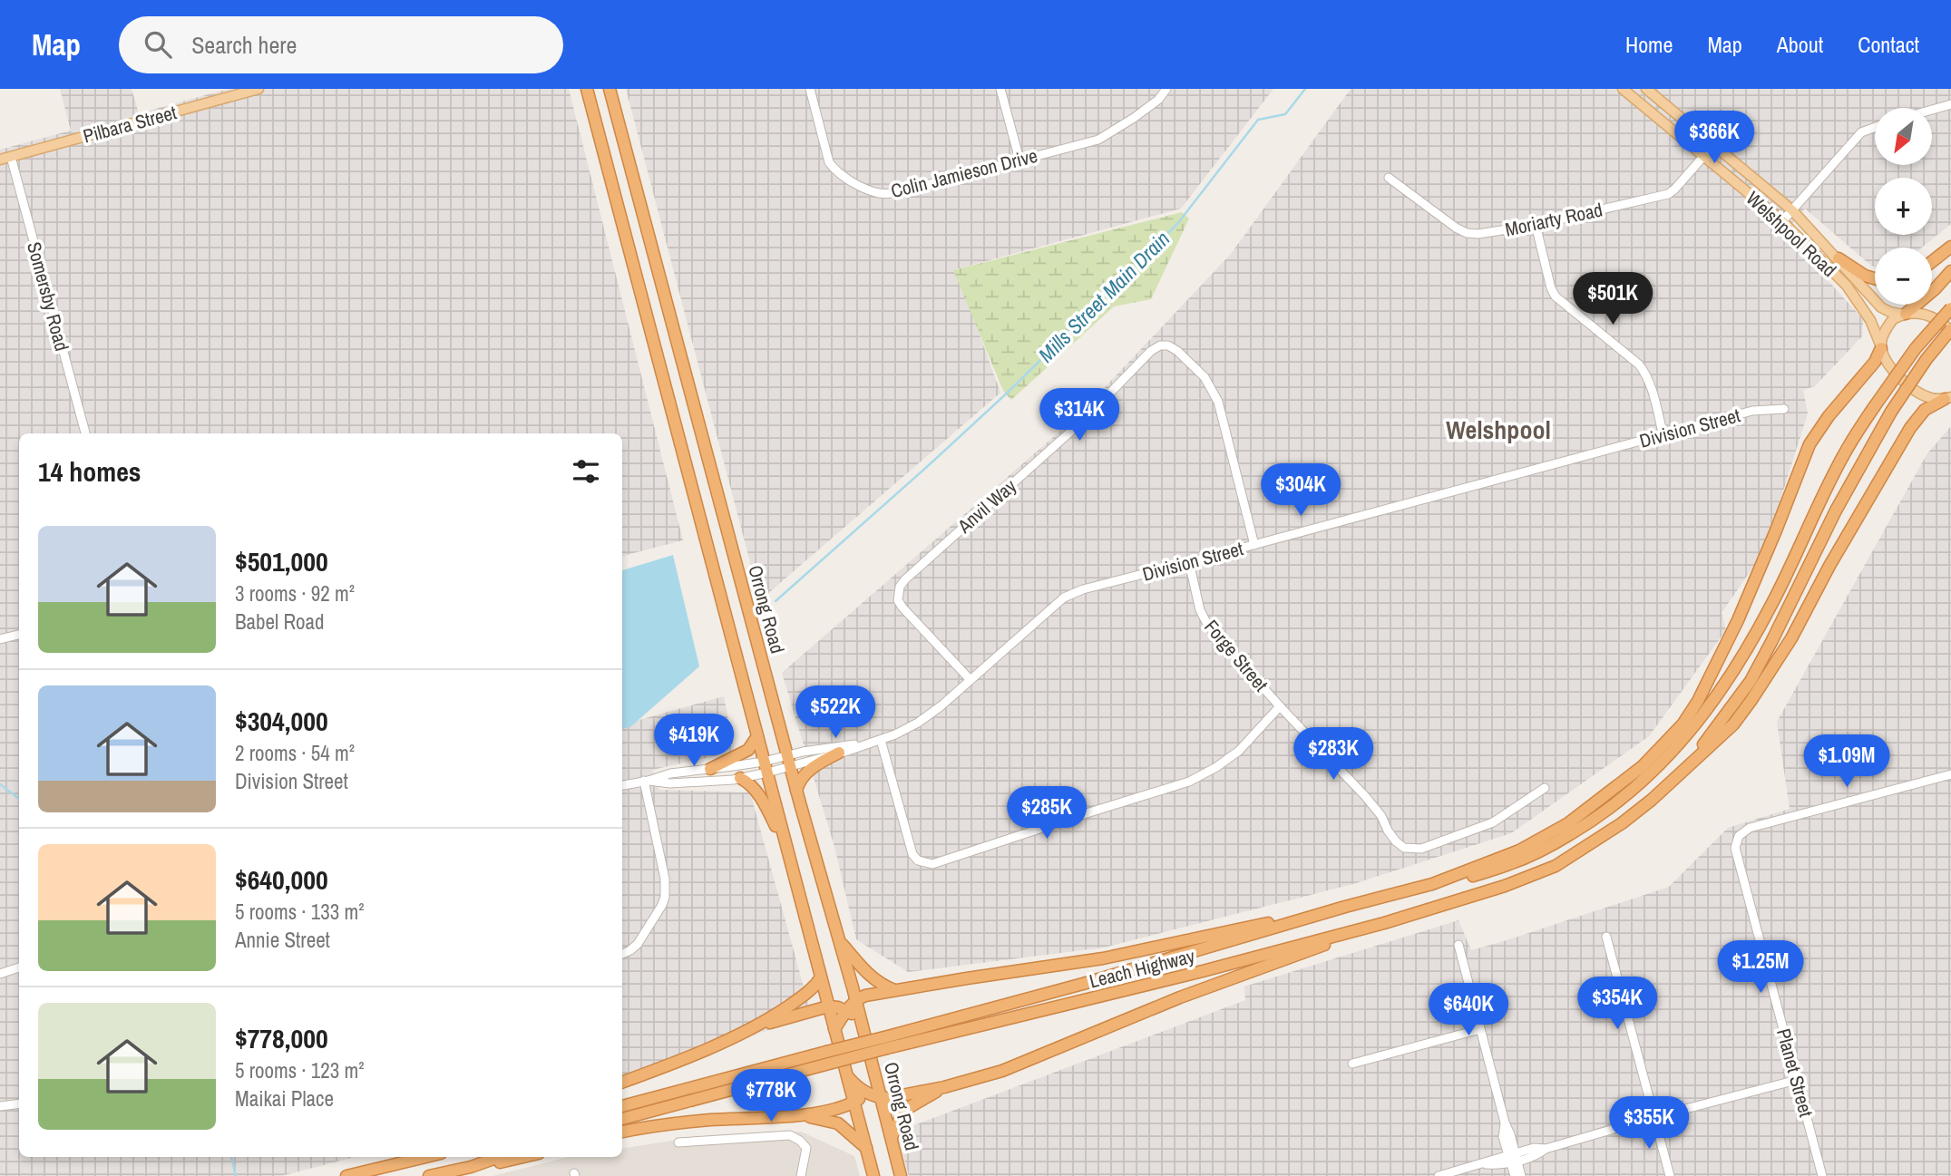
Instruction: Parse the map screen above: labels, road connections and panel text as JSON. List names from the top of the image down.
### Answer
{
  "streets": {
    "highway": ["Orrong Road", "Leach Highway"],
    "main road": ["Pilbara Street", "Welshpool Road"],
    "street": [
      "Colin Jamieson Drive",
      "Moriarty Road",
      "Somersby Road",
      "Division Street",
      "Anvil Way",
      "Forge Street",
      "Planet Street"
    ]
  },
  "crossings": [
    ["Pilbara Street", "Somersby Road"],
    ["Moriarty Road", "Welshpool Road"],
    ["Division Street", "Anvil Way"],
    ["Division Street", "Orrong Road"],
    ["Division Street", "Forge Street"]
  ],
  "districts": ["Welshpool"],
  "water": ["Mills Street Main Drain"],
  "north": "bottom left",
  "page": {
    "header": "Map",
    "search": "Search here",
    "nav": [
      "Home",
      "Map",
      "About",
      "Contact"
    ],
    "map_buttons": ["+", "−"],
    "price": [
      "$366K",
      "$501K",
      "$314K",
      "$304K",
      "$522K",
      "$419K",
      "$283K",
      "$1.09M",
      "$285K",
      "$1.25M",
      "$354K",
      "$640K",
      "$778K",
      "$355K"
    ],
    "heading": "14 homes",
    "list": [
      {
        "name": "$501,000",
        "note": "3 rooms · 92 m² · Babel Road"
      },
      {
        "name": "$304,000",
        "note": "2 rooms · 54 m² · Division Street"
      },
      {
        "name": "$640,000",
        "note": "5 rooms · 133 m² · Annie Street"
      },
      {
        "name": "$778,000",
        "note": "5 rooms · 123 m² · Maikai Place"
      }
    ]
  }
}
